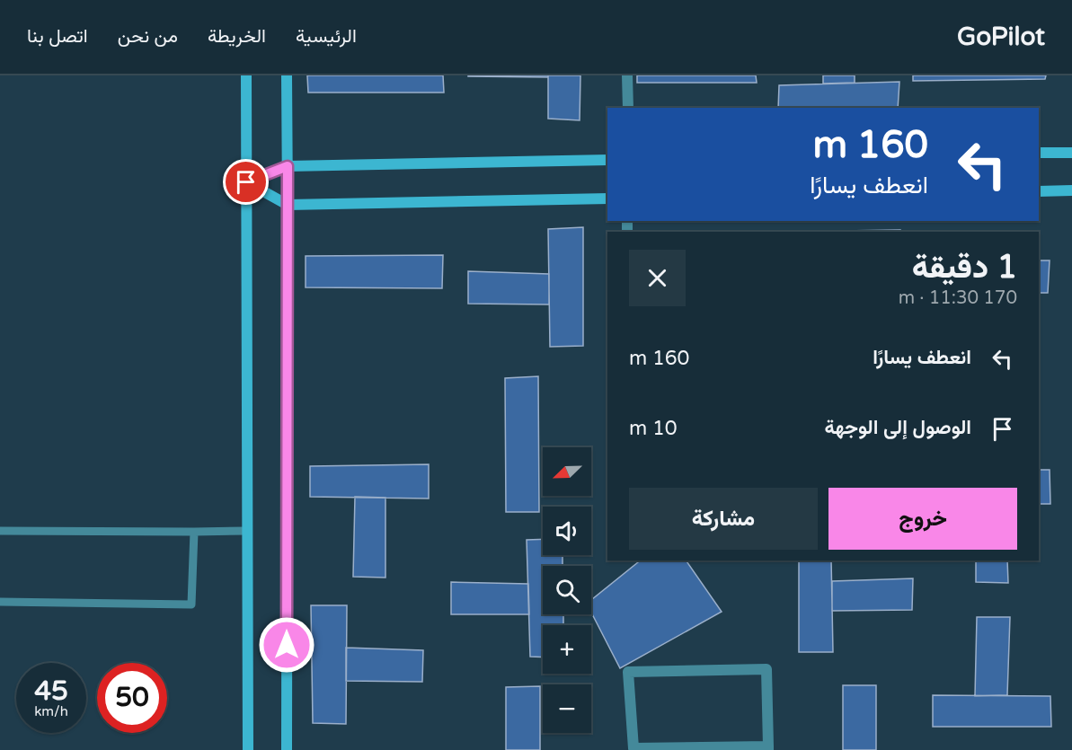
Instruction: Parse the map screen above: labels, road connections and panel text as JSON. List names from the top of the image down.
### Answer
{
  "north": "bottom left",
  "page": {
    "header": "GoPilot",
    "nav": [
      "الرئيسية",
      "الخريطة",
      "من نحن",
      "اتصل بنا"
    ],
    "turn": ["160 m", "انعطف يسارًا"],
    "heading": ["1 دقيقة", "170 m · 11:30"],
    "list": [
      {
        "name": "انعطف يسارًا",
        "value": "160 m"
      },
      {
        "name": "الوصول إلى الوجهة",
        "value": "10 m"
      }
    ],
    "map_buttons": ["+", "−"],
    "buttons": ["خروج", "مشاركة"],
    "speed": "45 km/h",
    "limit": "50"
  }
}
